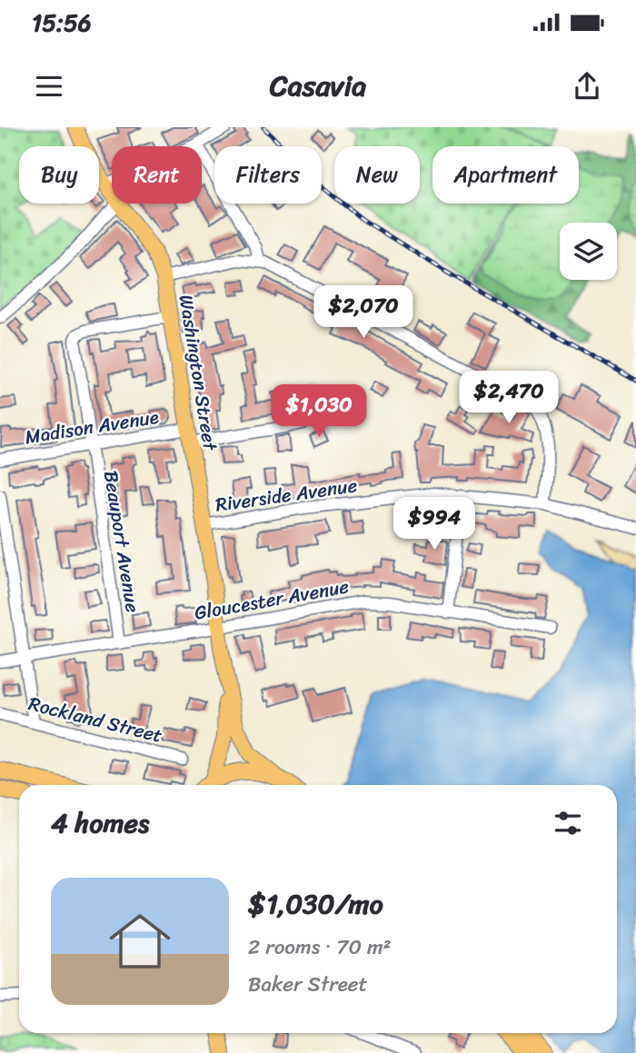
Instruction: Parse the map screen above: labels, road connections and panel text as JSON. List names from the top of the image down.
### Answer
{
  "streets": {
    "main road": ["Washington Street"],
    "street": [
      "Madison Avenue",
      "Riverside Avenue",
      "Beauport Avenue",
      "Gloucester Avenue",
      "Rockland Street"
    ]
  },
  "crossings": [
    ["Washington Street", "Madison Avenue"],
    ["Washington Street", "Riverside Avenue"],
    ["Washington Street", "Beauport Avenue"],
    ["Washington Street", "Gloucester Avenue"],
    ["Madison Avenue", "Beauport Avenue"],
    ["Beauport Avenue", "Gloucester Avenue"]
  ],
  "page": {
    "status": "15:56",
    "header": "Casavia",
    "chip": [
      "Buy",
      "Rent",
      "Filters",
      "New",
      "Apartment"
    ],
    "price": [
      "$2,070",
      "$2,470",
      "$1,030",
      "$994"
    ],
    "heading": "4 homes",
    "list": [
      {
        "name": "$1,030/mo",
        "note": "2 rooms · 70 m² · Baker Street"
      }
    ]
  }
}
